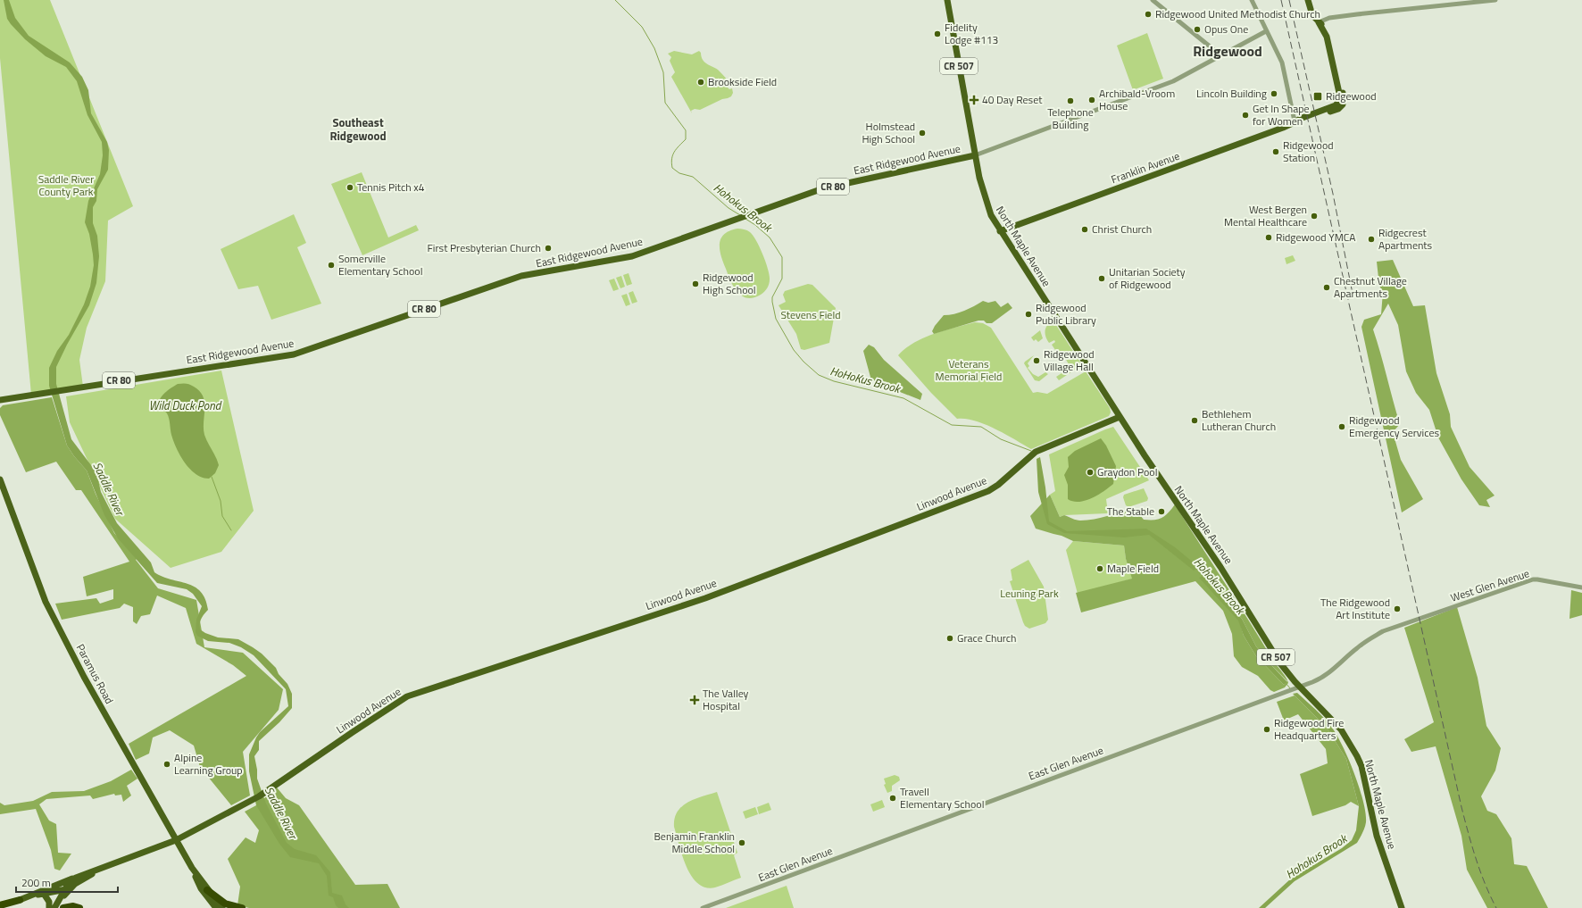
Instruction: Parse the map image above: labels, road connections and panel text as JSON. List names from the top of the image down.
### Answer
{
  "streets": {
    "main road": [
      "CR 507",
      "East Ridgewood Avenue",
      "Franklin Avenue",
      "CR 80",
      "North Maple Avenue",
      "Linwood Avenue",
      "Paramus Road"
    ],
    "street": ["West Glen Avenue", "East Glen Avenue"]
  },
  "crossings": [
    ["CR 507", "East Ridgewood Avenue"],
    ["CR 507", "North Maple Avenue"],
    ["East Ridgewood Avenue", "North Maple Avenue"],
    ["Franklin Avenue", "North Maple Avenue"],
    ["North Maple Avenue", "Linwood Avenue"],
    ["North Maple Avenue", "East Glen Avenue"],
    ["Linwood Avenue", "Paramus Road"],
    ["West Glen Avenue", "East Glen Avenue"]
  ],
  "districts": ["Ridgewood", "Southeast Ridgewood"],
  "water": [
    "Hohokus Brook",
    "HoHoKus Brook",
    "Wild Duck Pond",
    "Saddle River"
  ],
  "parks": [
    "Saddle River County Park",
    "Stevens Field",
    "Veterans Memorial Field",
    "Leuning Park"
  ],
  "places": {
    "other": [
      "Ridgewood United Methodist Church",
      "Opus One",
      "Fidelity Lodge #113",
      "Brookside Field",
      "Lincoln Building",
      "Archibald-Vroom House",
      "Telephone Building",
      "Get In Shape for Women",
      "Holmstead High School",
      "Ridgewood Station",
      "Tennis Pitch x4",
      "West Bergen Mental Healthcare",
      "Christ Church",
      "Ridgewood YMCA",
      "Ridgecrest Apartments",
      "First Presbyterian Church",
      "Somerville Elementary School",
      "Unitarian Society of Ridgewood",
      "Ridgewood High School",
      "Chestnut Village Apartments",
      "Ridgewood Public Library",
      "Ridgewood Village Hall",
      "Bethlehem Lutheran Church",
      "Ridgewood Emergency Services",
      "Graydon Pool",
      "The Stable",
      "Maple Field",
      "The Ridgewood Art Institute",
      "Grace Church",
      "Ridgewood Fire Headquarters",
      "Alpine Learning Group",
      "Travell Elementary School",
      "Benjamin Franklin Middle School"
    ],
    "transit": ["Ridgewood"],
    "health": ["40 Day Reset", "The Valley Hospital"]
  },
  "scale_bar": "200 m"
}
